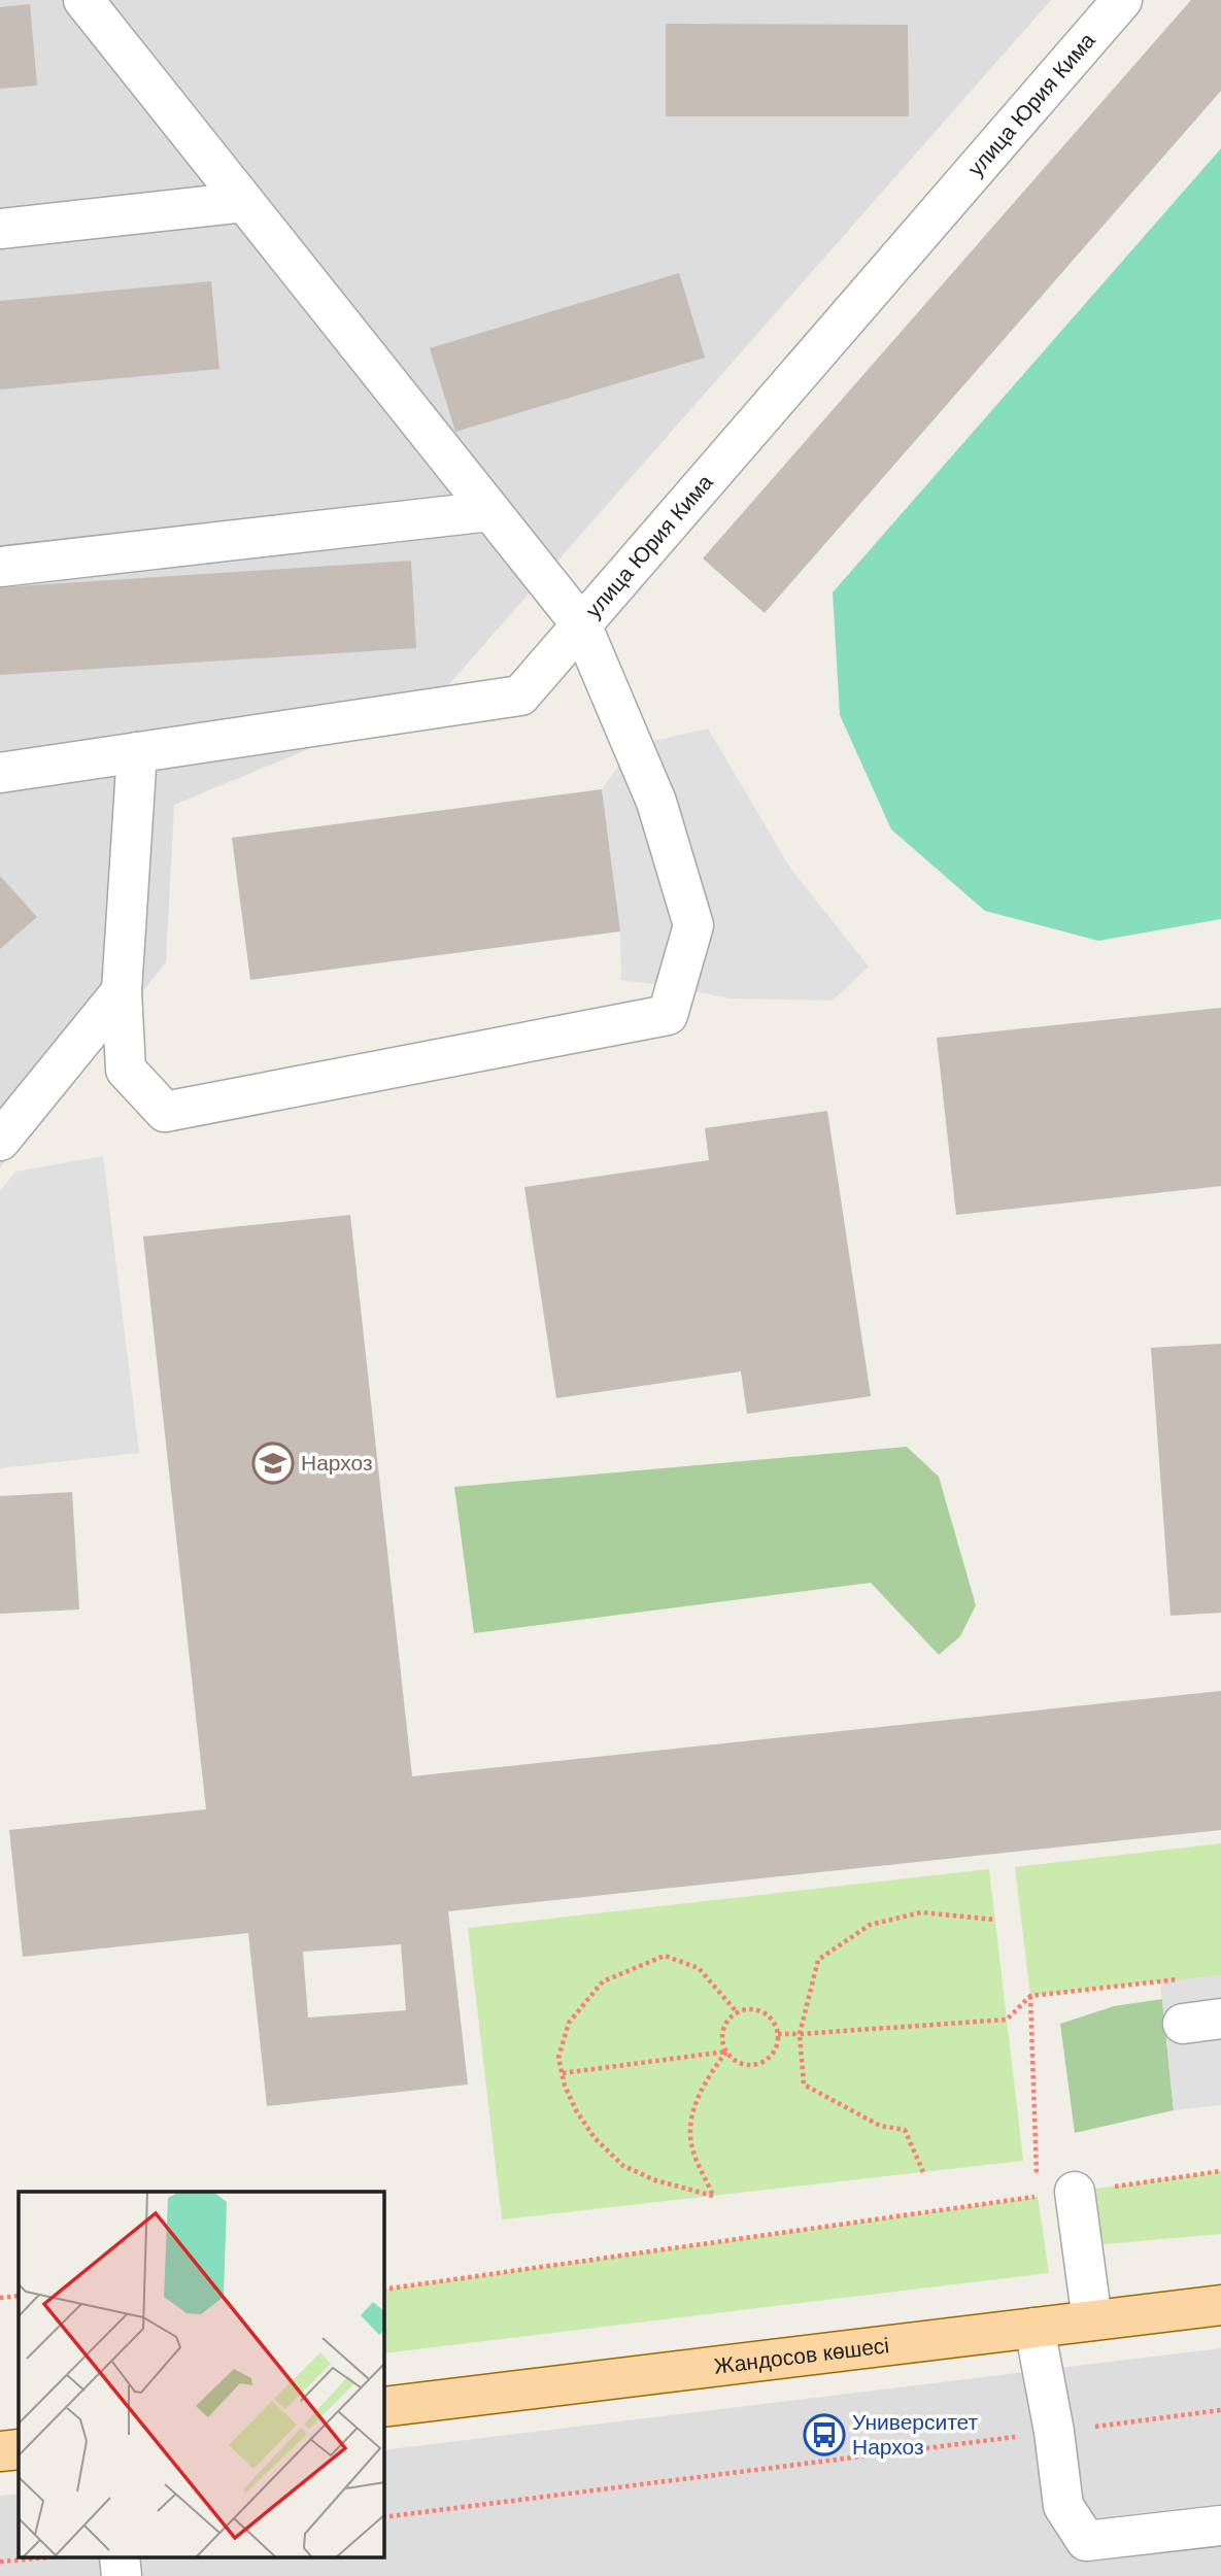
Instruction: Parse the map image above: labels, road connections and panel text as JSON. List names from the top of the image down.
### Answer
{
  "streets": {
    "main road": ["Жандосов көшесі"],
    "street": ["улица Юрия Кима"]
  },
  "places": {
    "school or university": ["Нархоз"],
    "bus stop": ["Университет Нархоз"]
  }
}
